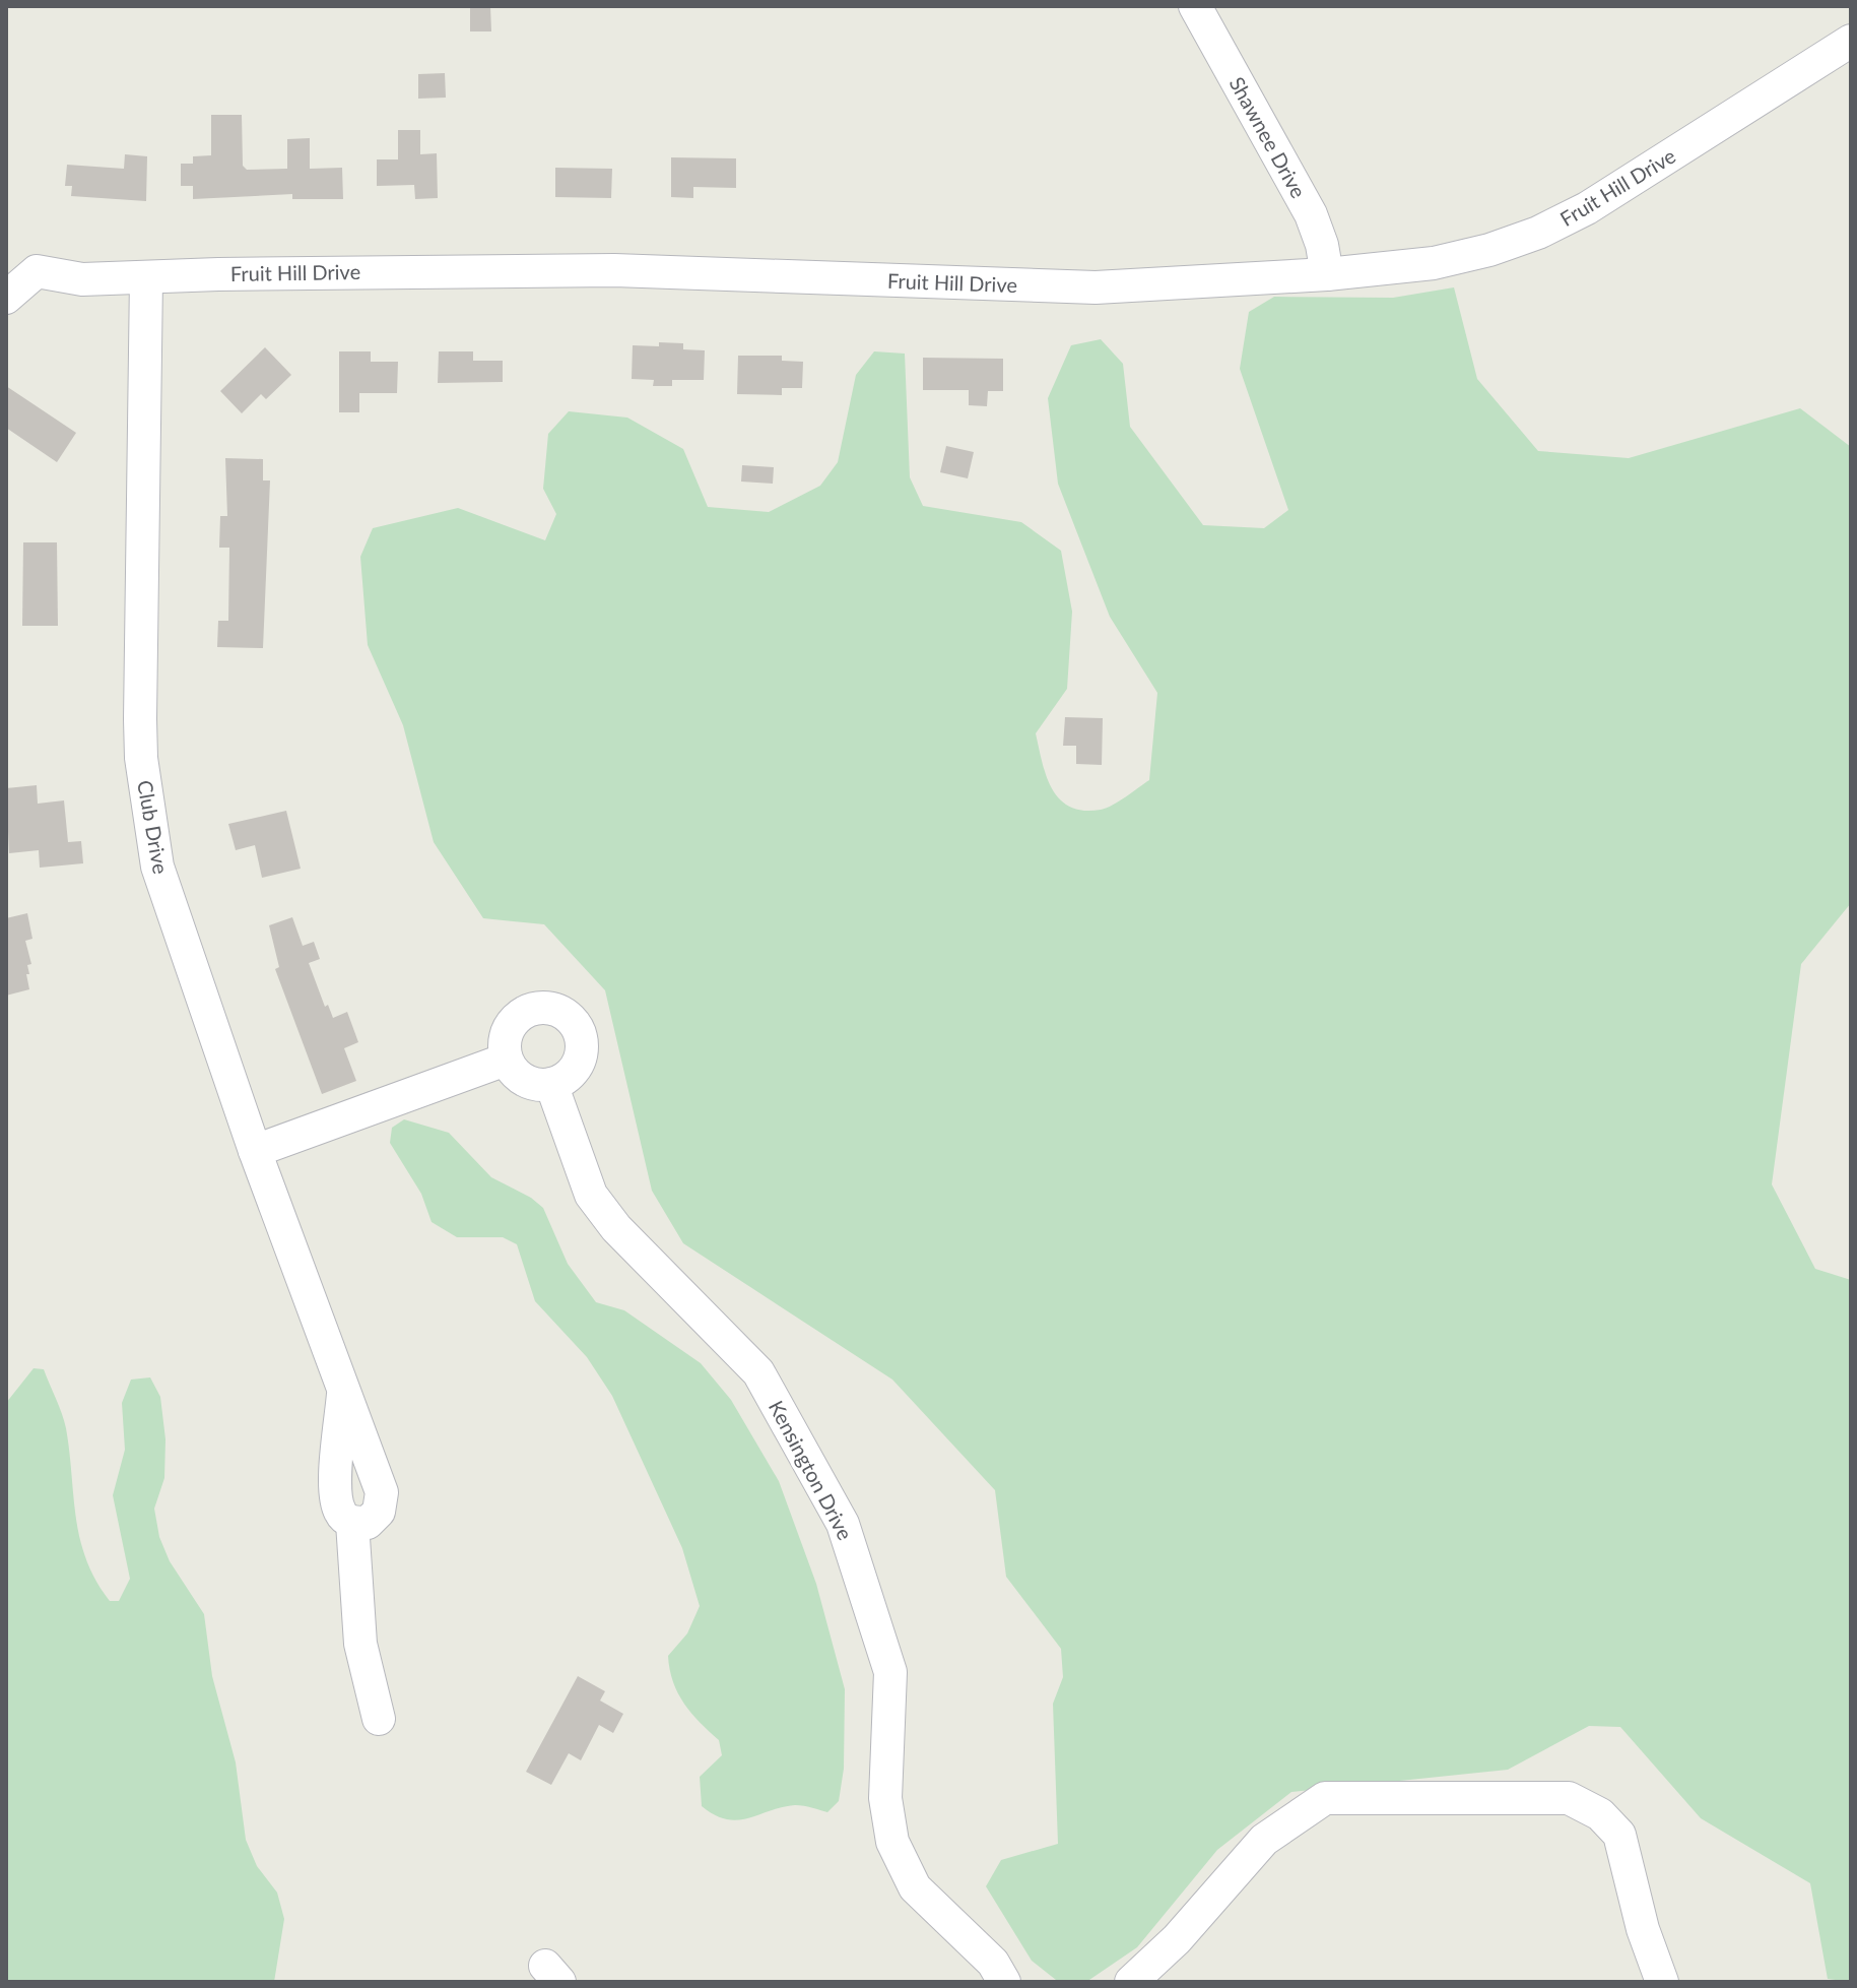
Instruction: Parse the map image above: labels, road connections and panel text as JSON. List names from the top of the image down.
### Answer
{
  "streets": {
    "street": [
      "Shawnee Drive",
      "Fruit Hill Drive",
      "Club Drive",
      "Kensington Drive"
    ]
  },
  "crossings": [
    ["Shawnee Drive", "Fruit Hill Drive"],
    ["Fruit Hill Drive", "Club Drive"]
  ]
}
